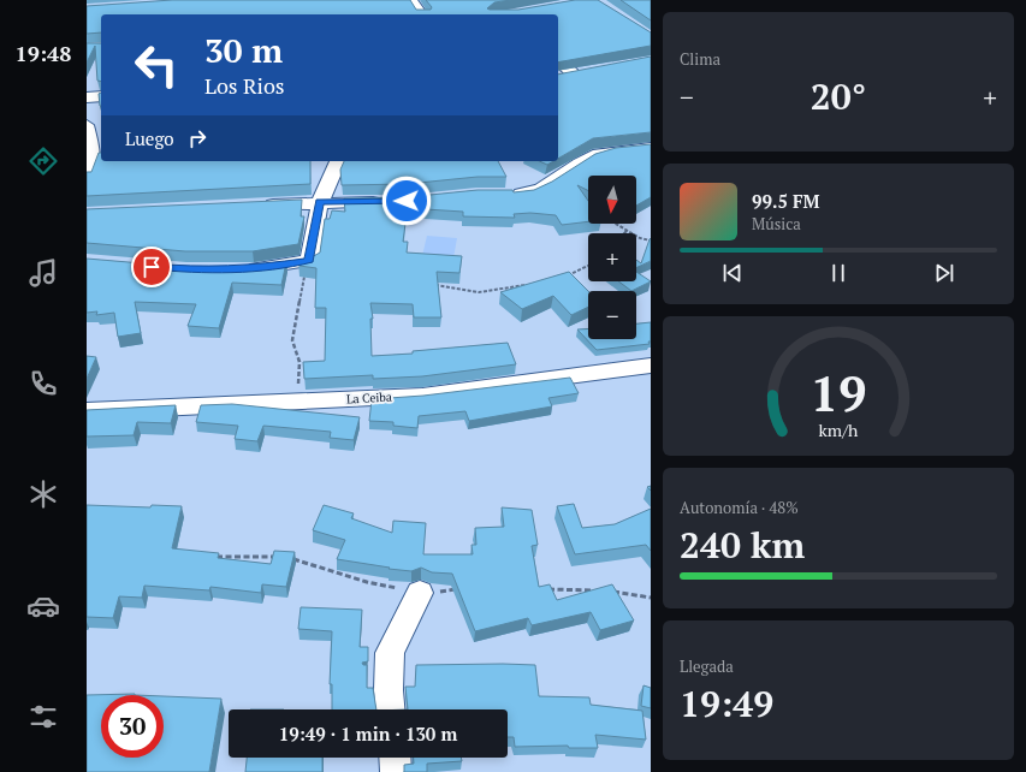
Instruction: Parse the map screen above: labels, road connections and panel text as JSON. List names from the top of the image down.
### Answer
{
  "streets": {
    "street": ["La Ceiba"]
  },
  "north": "bottom",
  "page": {
    "tabs": "19:48",
    "tile": [
      "Clima",
      ["Autonomía · 48%", "240 km"],
      ["Llegada", "19:49"]
    ],
    "turn": ["30 m", "Los Rios"],
    "heat": ["−", "20°", "+"],
    "then": "Luego",
    "map_buttons": ["+", "−"],
    "song": ["99.5 FM", "Música"],
    "limit": "30",
    "trip": "19:49 · 1 min · 130 m",
    "gauge": ["19", "km/h"]
  }
}
